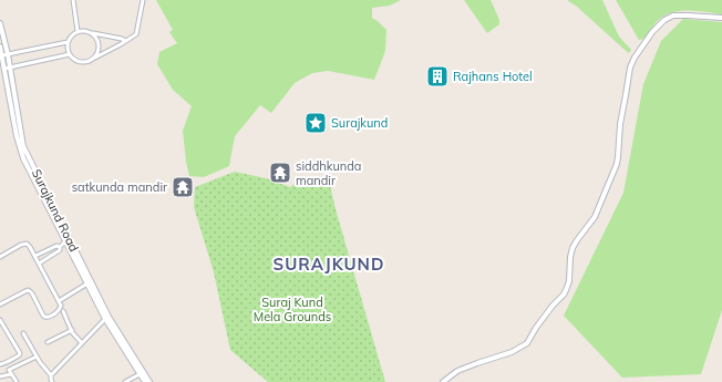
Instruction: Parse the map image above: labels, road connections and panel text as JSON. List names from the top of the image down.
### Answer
{
  "streets": {
    "main road": ["Surajkund Road"]
  },
  "districts": ["SURAJKUND"],
  "parks": ["Suraj Kund Mela Grounds"],
  "places": {
    "building": ["Rajhans Hotel"],
    "place": ["Surajkund"],
    "temple": ["siddhkunda mandir", "satkunda mandir"]
  }
}
